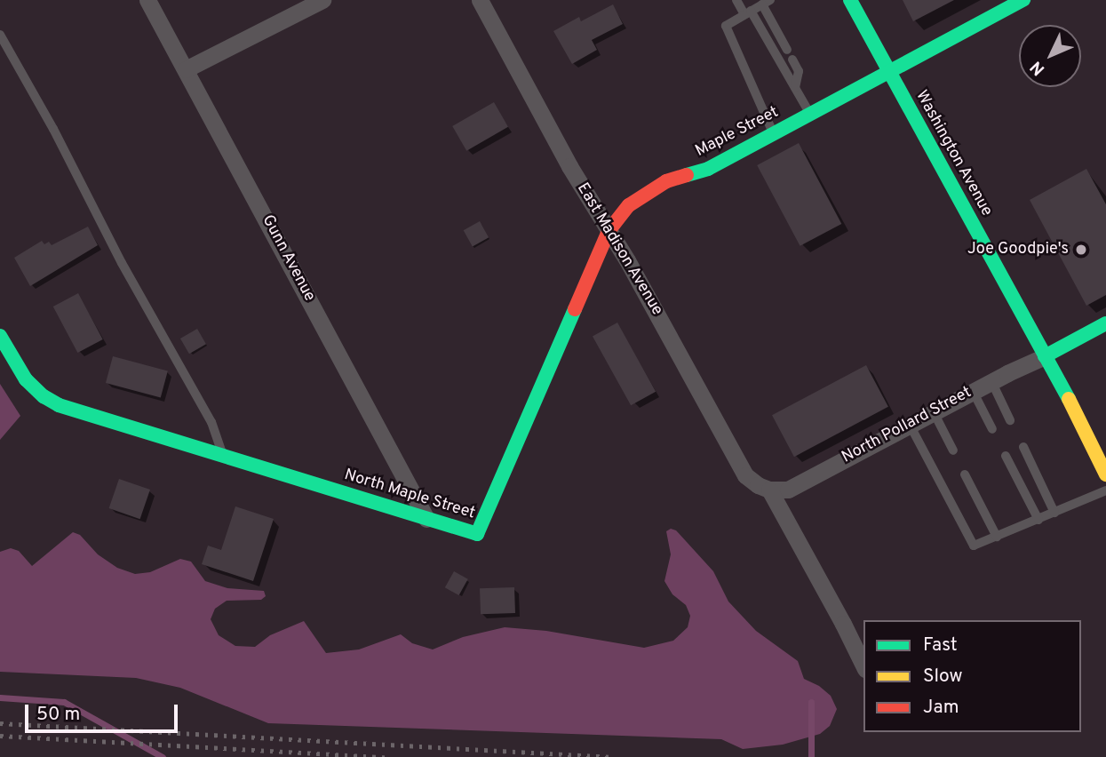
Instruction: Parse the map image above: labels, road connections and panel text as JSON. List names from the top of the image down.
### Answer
{
  "streets": {
    "street": [
      "Maple Street",
      "Washington Avenue",
      "East Madison Avenue",
      "Gunn Avenue",
      "North Pollard Street",
      "North Maple Street"
    ]
  },
  "crossings": [
    ["Maple Street", "Washington Avenue"],
    ["Maple Street", "East Madison Avenue"],
    ["Maple Street", "North Maple Street"],
    ["Washington Avenue", "North Pollard Street"],
    ["East Madison Avenue", "North Pollard Street"],
    ["East Madison Avenue", "North Maple Street"],
    ["Gunn Avenue", "North Maple Street"]
  ],
  "places": ["Joe Goodpie's"],
  "legend": ["Fast", "Slow", "Jam"],
  "scale_bar": "50 m",
  "north": "bottom left"
}
